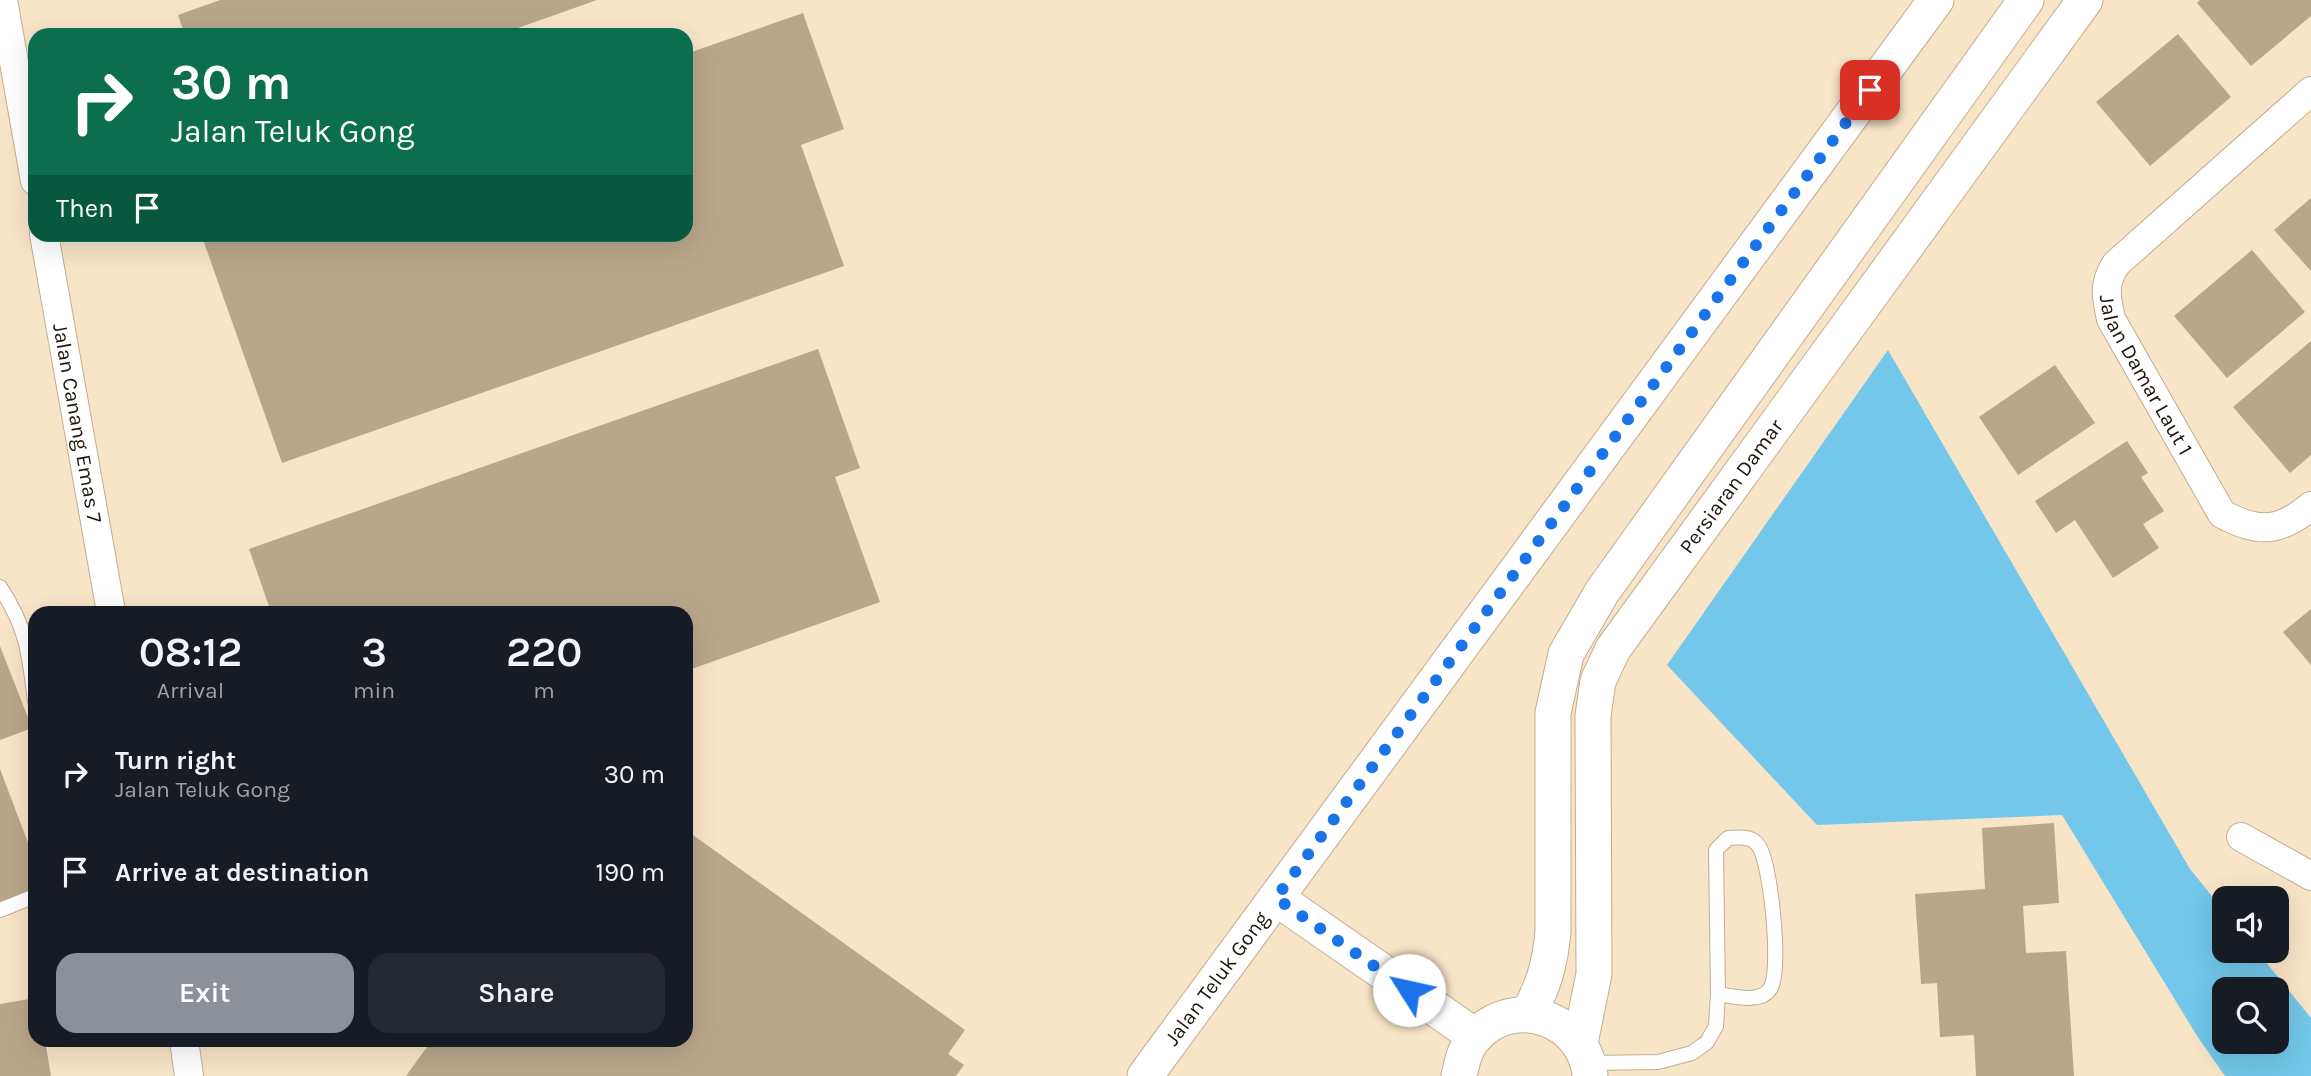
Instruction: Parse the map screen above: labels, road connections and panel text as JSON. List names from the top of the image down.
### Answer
{
  "streets": {
    "street": [
      "Jalan Damar Laut 1",
      "Jalan Canang Emas 7",
      "Persiaran Damar",
      "Jalan Teluk Gong"
    ]
  },
  "page": {
    "turn": ["30 m", "Jalan Teluk Gong"],
    "then": "Then",
    "eta": [
      "08:12",
      "Arrival",
      "3",
      "min",
      "220",
      "m"
    ],
    "list": [
      {
        "name": "Turn right",
        "note": "Jalan Teluk Gong",
        "value": "30 m"
      },
      {
        "name": "Arrive at destination",
        "value": "190 m"
      }
    ],
    "buttons": ["Exit", "Share"]
  }
}
